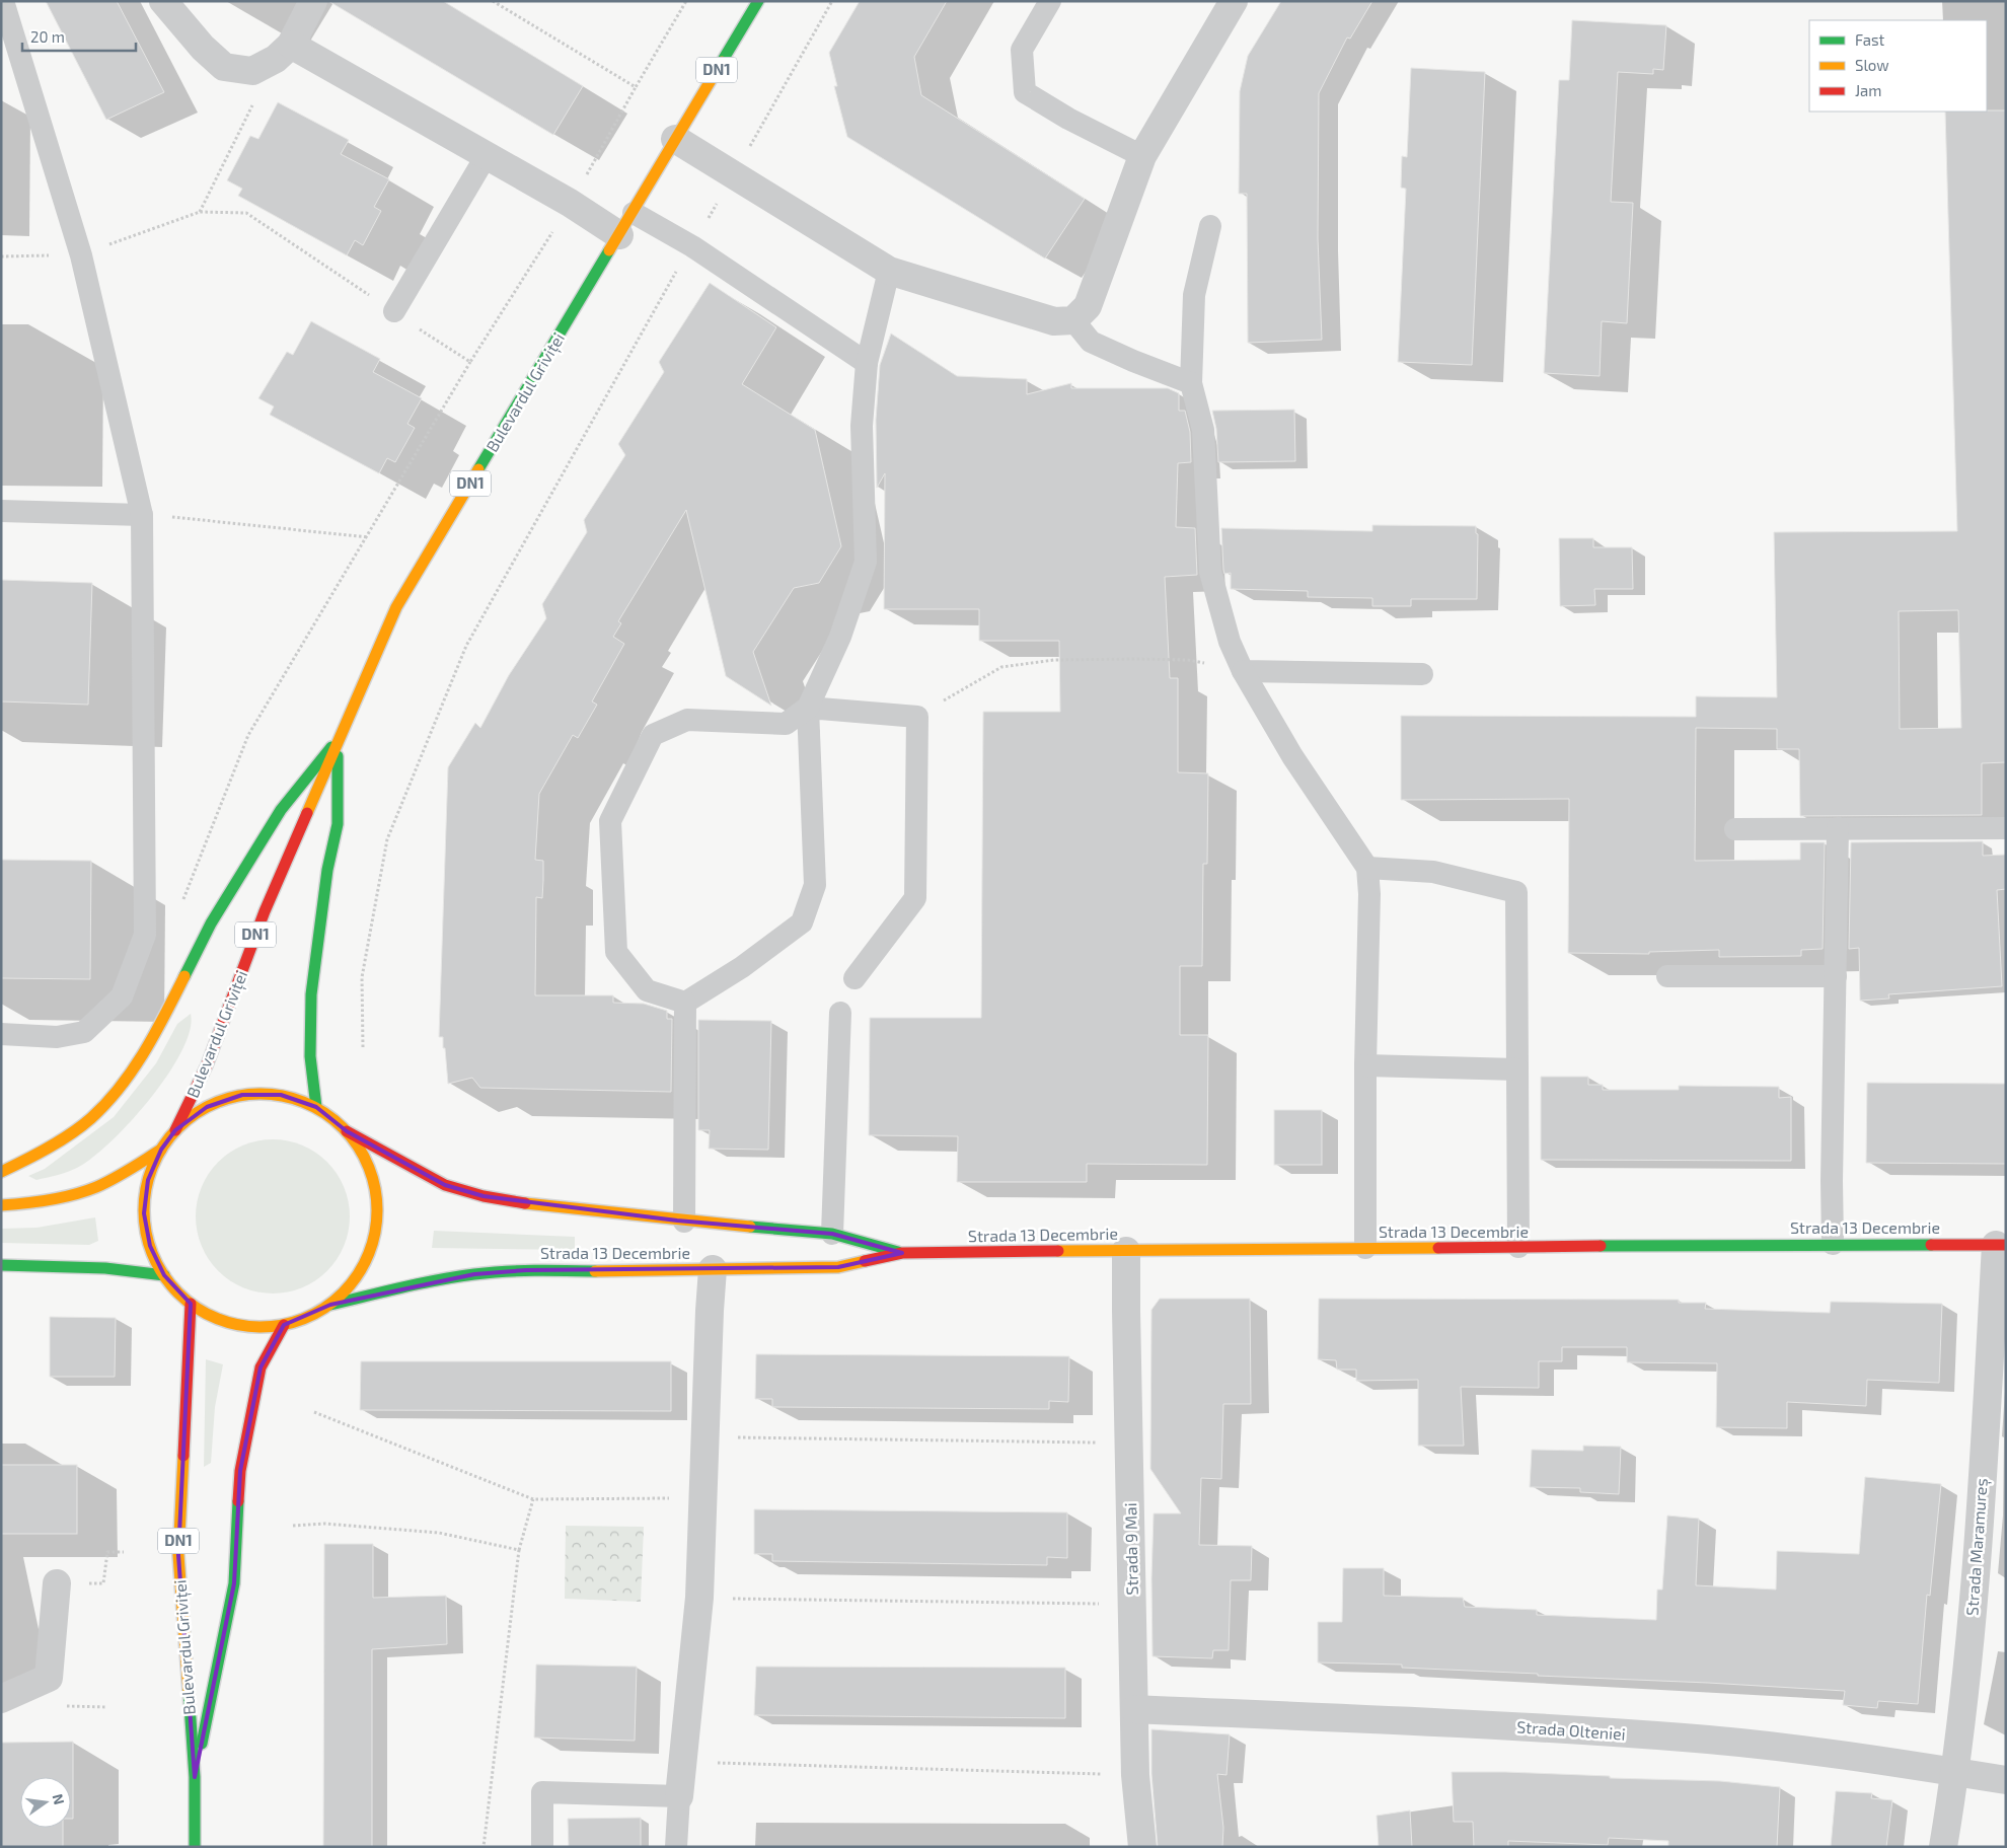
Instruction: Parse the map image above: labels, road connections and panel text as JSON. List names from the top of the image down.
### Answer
{
  "streets": {
    "main road": ["DN1", "Bulevardul Griviței", "Strada 13 Decembrie"],
    "street": ["Strada Maramureș", "Strada 9 Mai", "Strada Olteniei"]
  },
  "crossings": [
    ["DN1", "Bulevardul Griviței"],
    ["DN1", "Strada 13 Decembrie"],
    ["Strada 13 Decembrie", "Strada Maramureș"],
    ["Strada 13 Decembrie", "Strada 9 Mai"],
    ["Strada Maramureș", "Strada Olteniei"],
    ["Strada 9 Mai", "Strada Olteniei"]
  ],
  "legend": ["Fast", "Slow", "Jam"],
  "scale_bar": "20 m",
  "north": "right"
}
